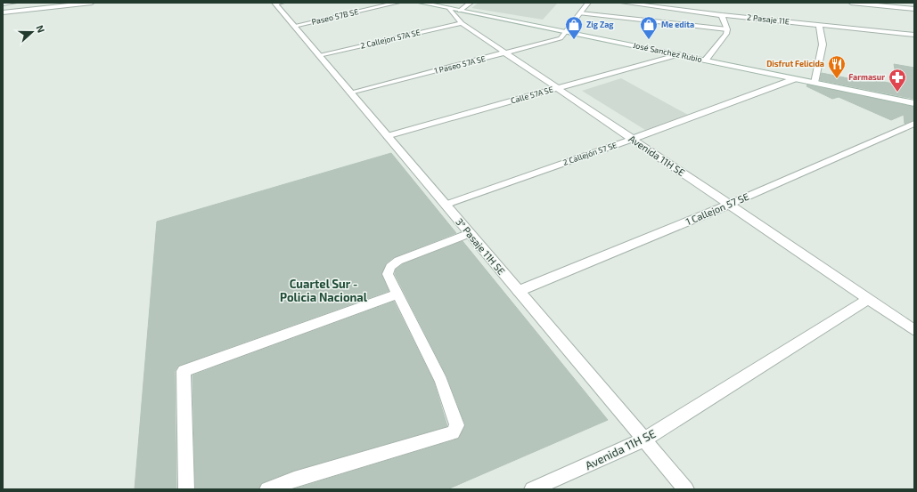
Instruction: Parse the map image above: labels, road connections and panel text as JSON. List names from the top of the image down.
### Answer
{
  "streets": {
    "street": [
      "Paseo 57B SE",
      "2 Pasaje 11E",
      "2 Callejon 57A SE",
      "José Sanchez Rubio",
      "1 Paseo 57A SE",
      "Calle 57A SE",
      "2 Callejón 57 SE",
      "Avenida 11H SE",
      "1 Callejon 57 SE",
      "3° Pasaje 11H SE"
    ]
  },
  "crossings": [
    ["Paseo 57B SE", "3° Pasaje 11H SE"],
    ["2 Callejon 57A SE", "Avenida 11H SE"],
    ["2 Callejon 57A SE", "3° Pasaje 11H SE"],
    ["José Sanchez Rubio", "1 Paseo 57A SE"],
    ["José Sanchez Rubio", "Calle 57A SE"],
    ["José Sanchez Rubio", "2 Callejón 57 SE"],
    ["José Sanchez Rubio", "Avenida 11H SE"],
    ["1 Paseo 57A SE", "Avenida 11H SE"],
    ["1 Paseo 57A SE", "3° Pasaje 11H SE"],
    ["Calle 57A SE", "Avenida 11H SE"],
    ["Calle 57A SE", "3° Pasaje 11H SE"],
    ["2 Callejón 57 SE", "Avenida 11H SE"],
    ["2 Callejón 57 SE", "3° Pasaje 11H SE"],
    ["Avenida 11H SE", "1 Callejon 57 SE"],
    ["Avenida 11H SE", "3° Pasaje 11H SE"],
    ["1 Callejon 57 SE", "3° Pasaje 11H SE"]
  ],
  "districts": ["Cuartel Sur - Policia Nacional"],
  "places": {
    "shop": ["Zig Zag", "Me edita"],
    "restaurant": ["Disfrut Felicida"],
    "pharmacy": ["Farmasur"]
  },
  "north": "right"
}
